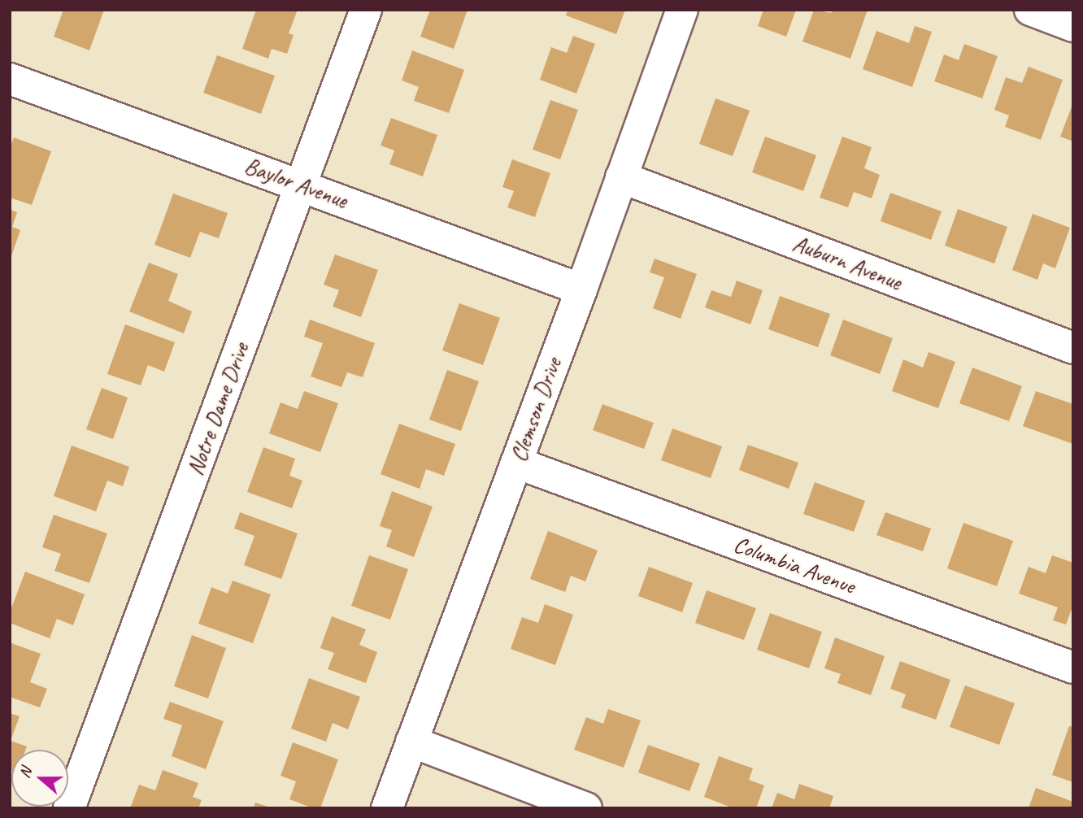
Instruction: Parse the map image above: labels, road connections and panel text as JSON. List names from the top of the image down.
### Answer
{
  "streets": {
    "street": [
      "Baylor Avenue",
      "Auburn Avenue",
      "Notre Dame Drive",
      "Clemson Drive",
      "Columbia Avenue"
    ]
  },
  "crossings": [
    ["Baylor Avenue", "Notre Dame Drive"],
    ["Baylor Avenue", "Clemson Drive"],
    ["Auburn Avenue", "Clemson Drive"],
    ["Clemson Drive", "Columbia Avenue"]
  ],
  "north": "left"
}
